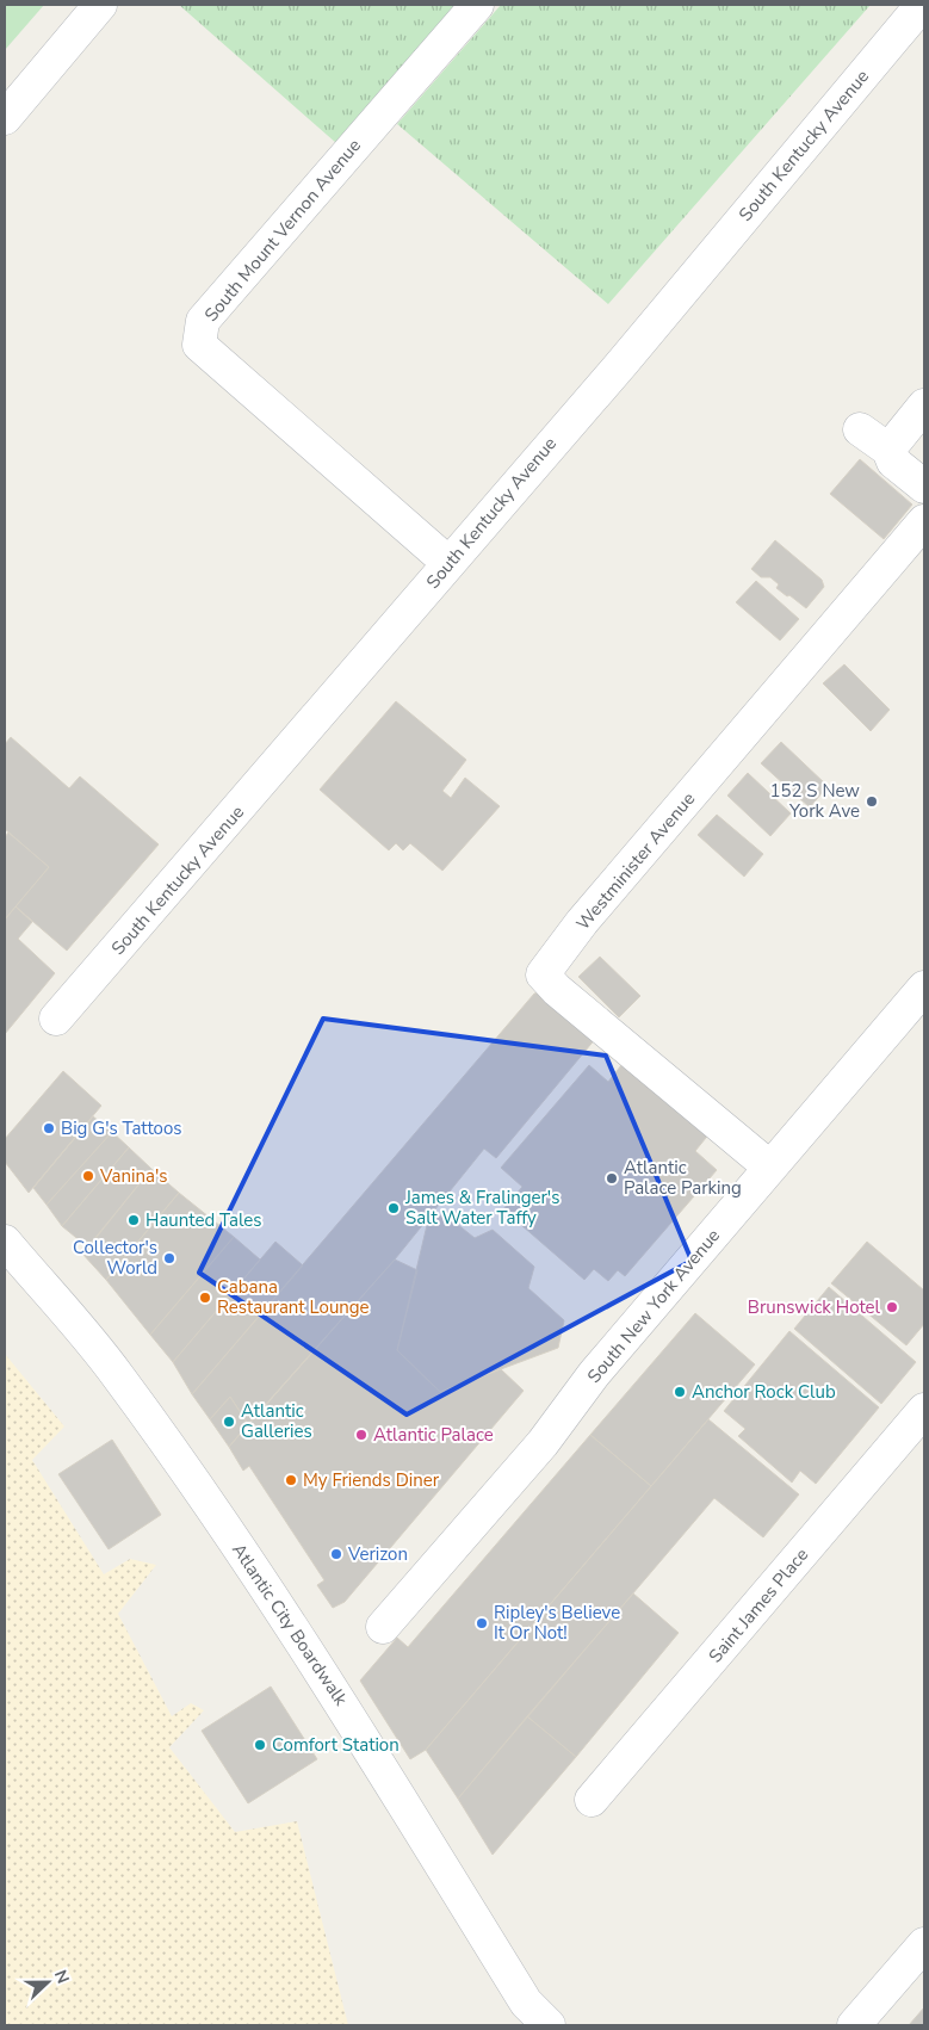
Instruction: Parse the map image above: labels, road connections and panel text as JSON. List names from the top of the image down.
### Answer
{
  "streets": {
    "street": [
      "South Kentucky Avenue",
      "South Mount Vernon Avenue",
      "Westminister Avenue",
      "South New York Avenue",
      "Saint James Place",
      "Atlantic City Boardwalk"
    ]
  },
  "crossings": [
    ["South Kentucky Avenue", "South Mount Vernon Avenue"],
    ["Westminister Avenue", "South New York Avenue"]
  ],
  "places": [
    "152 S New York Ave",
    "Big G's Tattoos",
    "Vanina's",
    "Atlantic Palace Parking",
    "James & Fralinger's Salt Water Taffy",
    "Haunted Tales",
    "Collector's World",
    "Cabana Restaurant Lounge",
    "Brunswick Hotel",
    "Anchor Rock Club",
    "Atlantic Galleries",
    "Atlantic Palace",
    "My Friends Diner",
    "Verizon",
    "Ripley's Believe It Or Not!",
    "Comfort Station"
  ],
  "north": "right"
}
